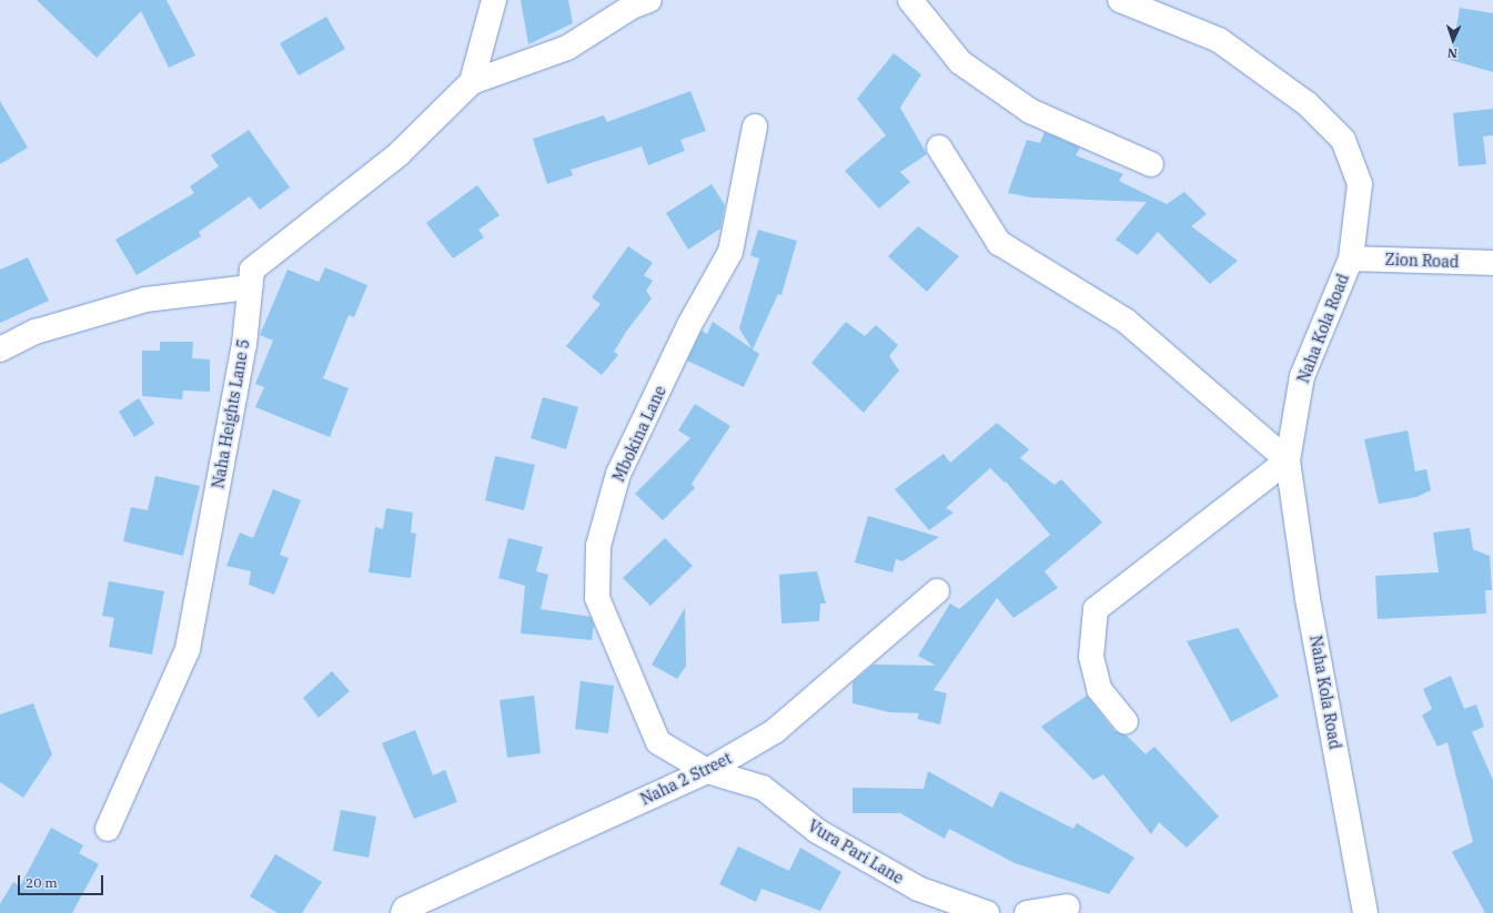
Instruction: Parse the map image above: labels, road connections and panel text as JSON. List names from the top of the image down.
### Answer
{
  "streets": {
    "street": [
      "Zion Road",
      "Naha Kola Road",
      "Naha Heights Lane 5",
      "Mbokina Lane",
      "Naha 2 Street",
      "Vura Pari Lane"
    ]
  },
  "crossings": [
    ["Zion Road", "Naha Kola Road"],
    ["Mbokina Lane", "Naha 2 Street"],
    ["Mbokina Lane", "Vura Pari Lane"],
    ["Naha 2 Street", "Vura Pari Lane"]
  ],
  "scale_bar": "20 m",
  "north": "bottom"
}
